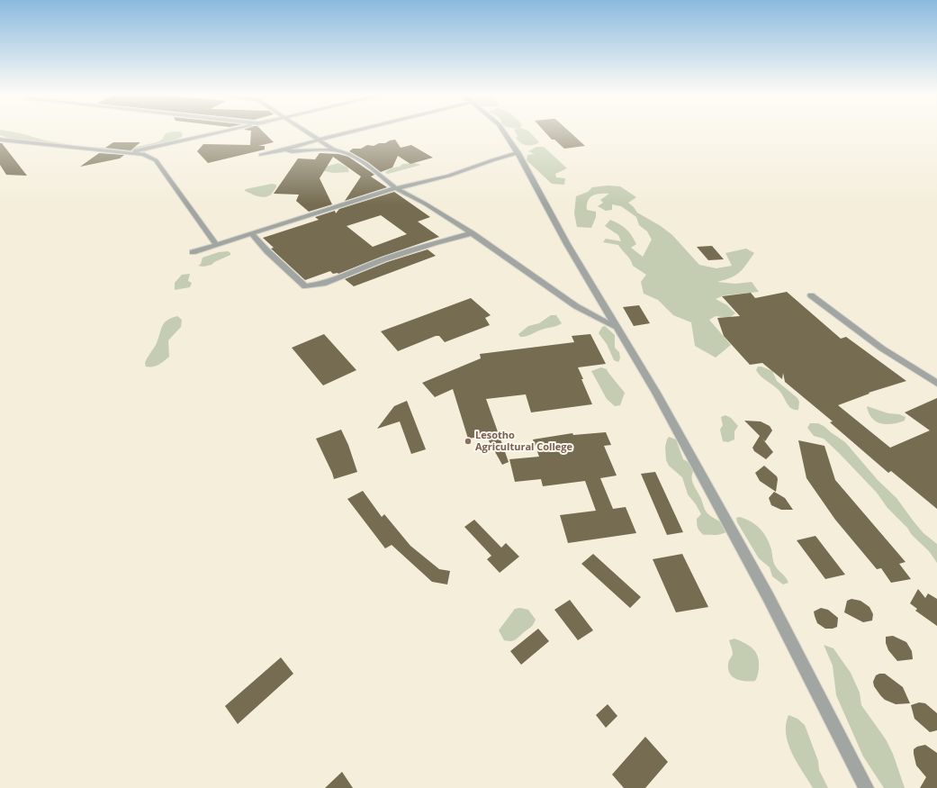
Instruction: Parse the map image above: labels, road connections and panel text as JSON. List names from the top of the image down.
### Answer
{
  "places": ["Lesotho Agricultural College"]
}
